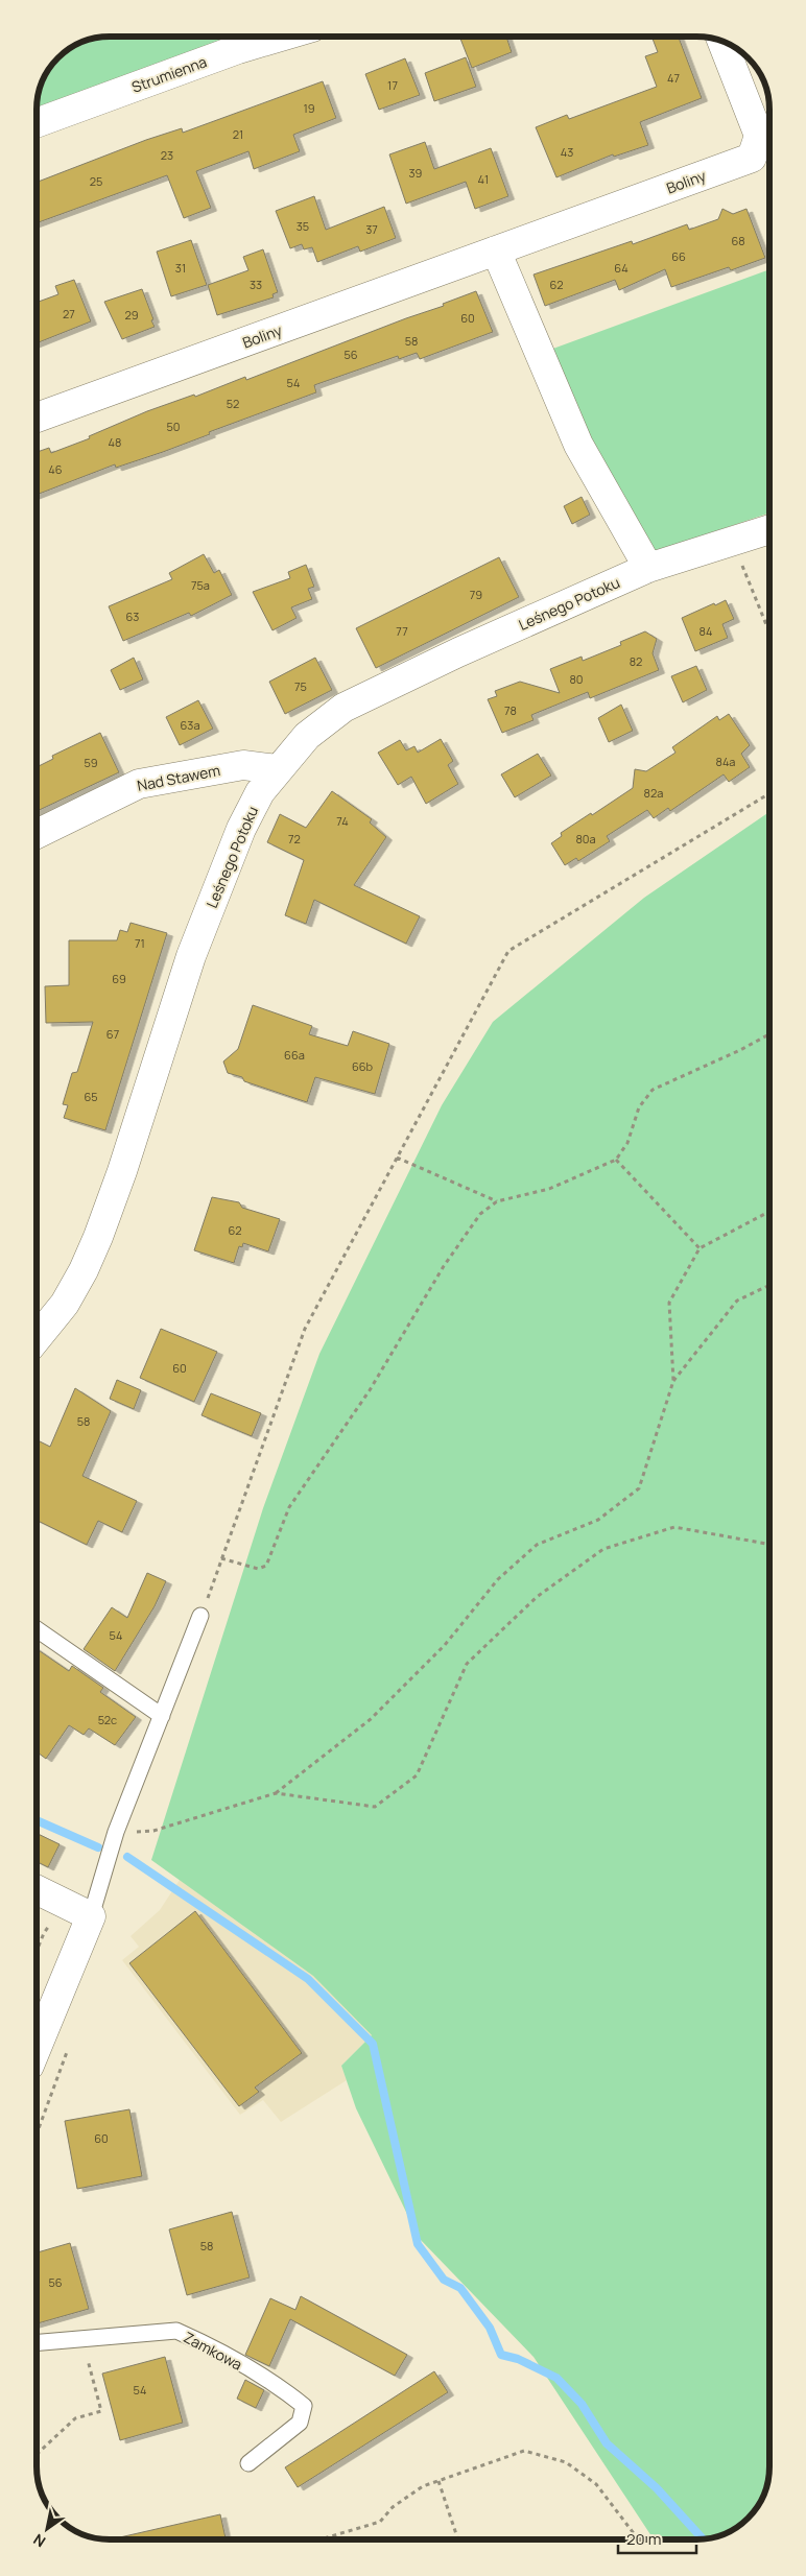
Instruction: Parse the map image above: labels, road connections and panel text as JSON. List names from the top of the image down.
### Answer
{
  "streets": {
    "street": [
      "Strumienna",
      "Boliny",
      "Leśnego Potoku",
      "Nad Stawem"
    ],
    "lane": ["Zamkowa"]
  },
  "crossings": [
    ["Leśnego Potoku", "Nad Stawem"]
  ],
  "house_numbers": [
    "47",
    "17",
    "19",
    "21",
    "43",
    "23",
    "39",
    "41",
    "25",
    "35",
    "37",
    "68",
    "66",
    "31",
    "64",
    "33",
    "62",
    "27",
    "29",
    "60",
    "58",
    "56",
    "54",
    "52",
    "50",
    "48",
    "46",
    "75a",
    "79",
    "63",
    "77",
    "84",
    "82",
    "80",
    "75",
    "78",
    "63a",
    "84a",
    "59",
    "82a",
    "74",
    "72",
    "80a",
    "71",
    "69",
    "67",
    "66a",
    "66b",
    "65",
    "62",
    "60",
    "58",
    "54",
    "52c",
    "60",
    "58",
    "56",
    "54"
  ],
  "scale_bar": "20 m",
  "north": "bottom left"
}
